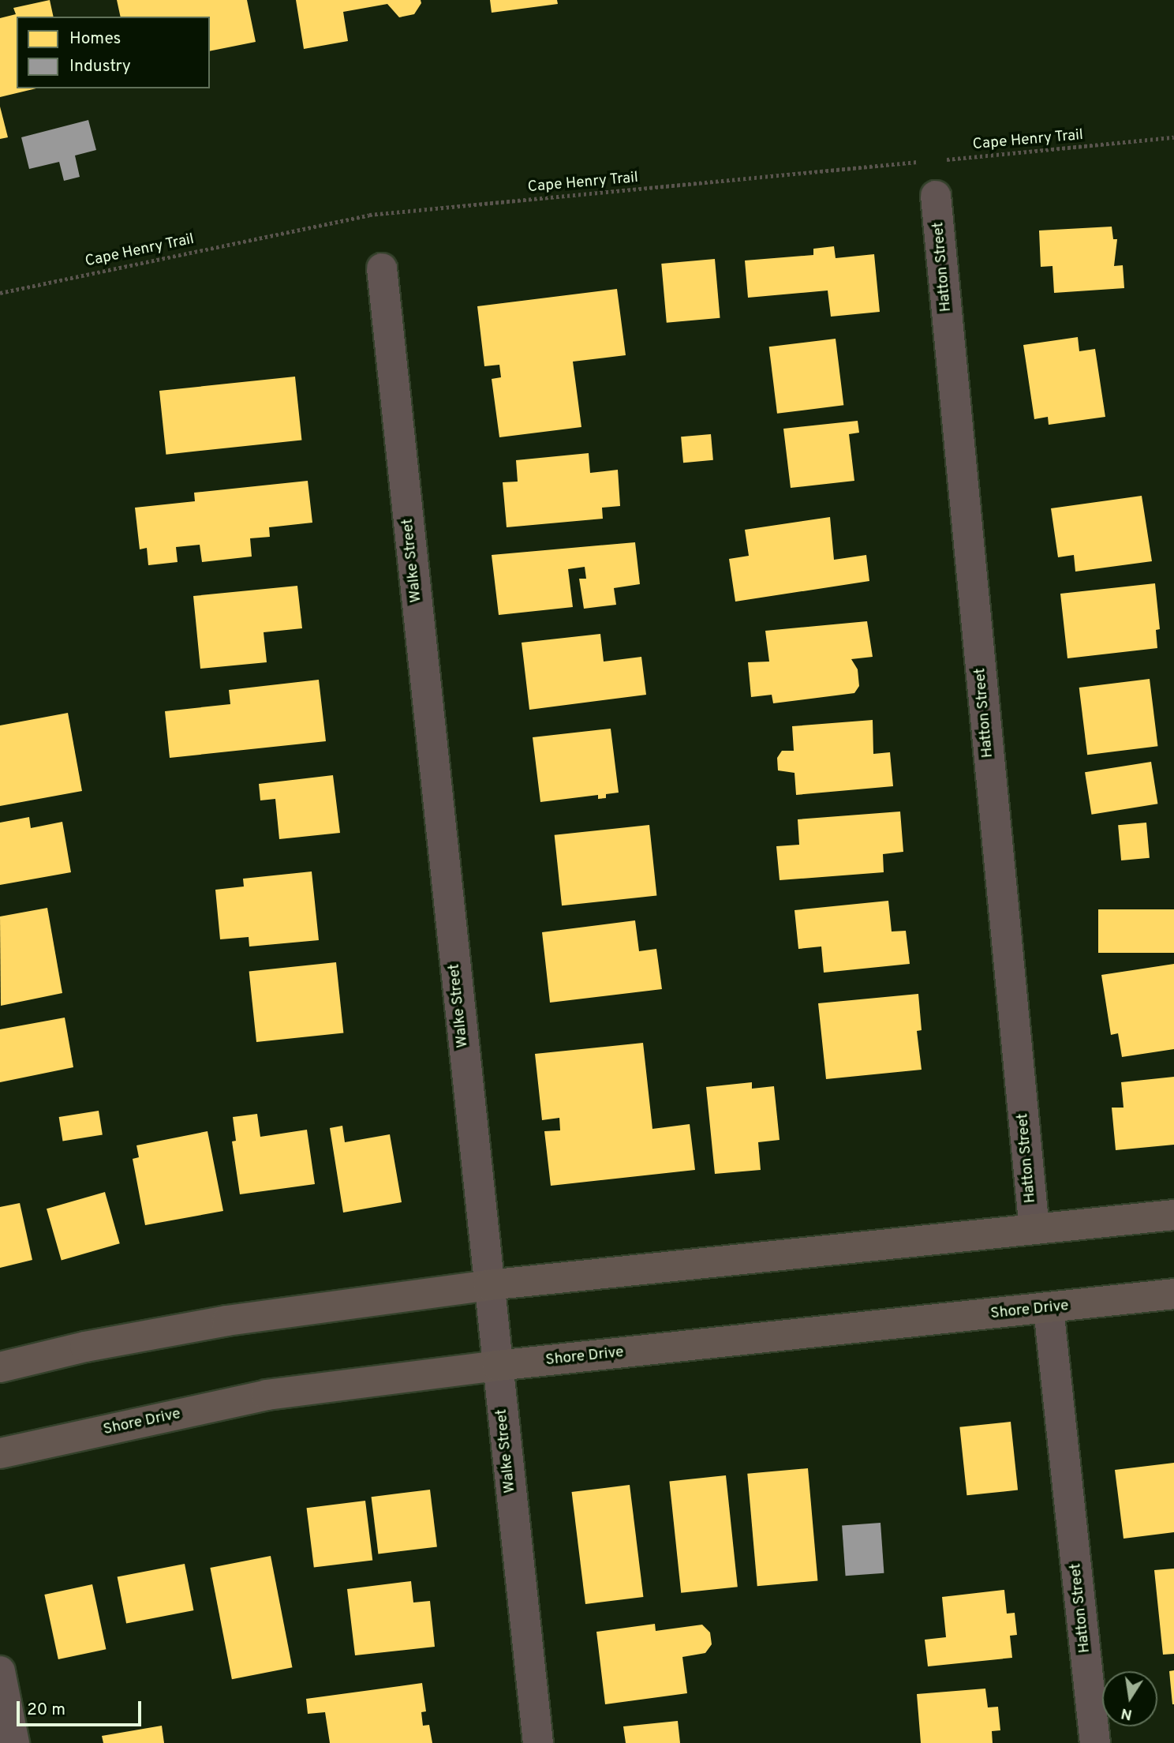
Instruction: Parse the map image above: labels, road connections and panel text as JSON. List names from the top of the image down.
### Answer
{
  "streets": {
    "highway": ["Shore Drive"],
    "street": ["Hatton Street", "Walke Street"],
    "path": ["Cape Henry Trail"]
  },
  "crossings": [
    ["Hatton Street", "Shore Drive"],
    ["Walke Street", "Shore Drive"]
  ],
  "legend": ["Homes", "Industry"],
  "scale_bar": "20 m",
  "north": "bottom"
}
